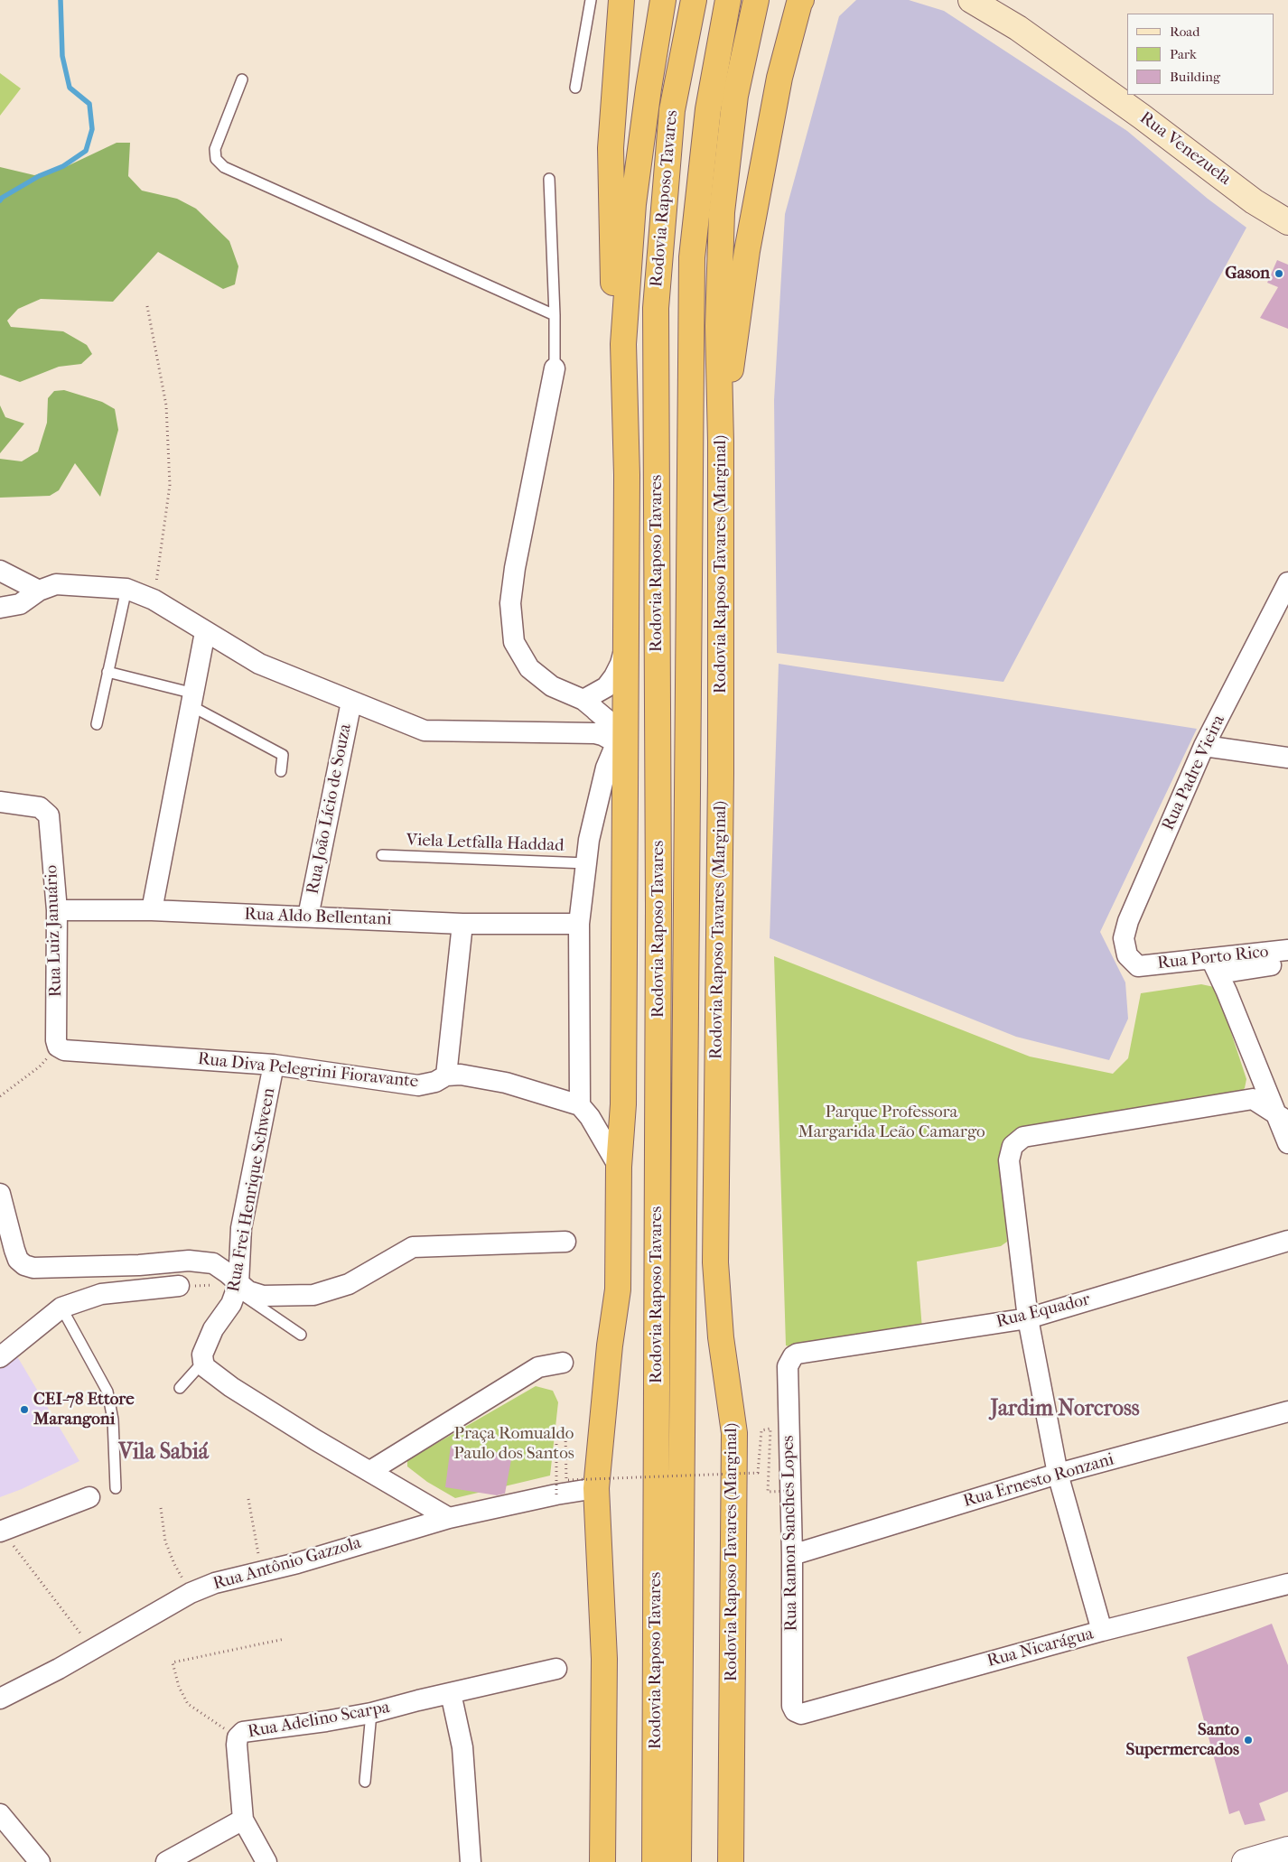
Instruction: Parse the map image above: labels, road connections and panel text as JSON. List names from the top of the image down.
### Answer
{
  "streets": {
    "highway": ["Rodovia Raposo Tavares", "Rodovia Raposo Tavares (Marginal)"],
    "main road": ["Rua Venezuela"],
    "street": [
      "Rua Padre Vieira",
      "Rua João Lício de Souza",
      "Rua Aldo Bellentani",
      "Rua Luiz Januário",
      "Rua Porto Rico",
      "Rua Diva Pelegrini Fioravante",
      "Rua Frei Henrique Schween",
      "Rua Equador",
      "Rua Ernesto Ronzani",
      "Rua Ramon Sanches Lopes",
      "Rua Antônio Gazzola",
      "Rua Nicarágua",
      "Rua Adelino Scarpa"
    ],
    "lane": ["Viela Letfalla Haddad"]
  },
  "crossings": [
    ["Rua Padre Vieira", "Rua Porto Rico"],
    ["Rua João Lício de Souza", "Rua Aldo Bellentani"],
    ["Rua Aldo Bellentani", "Rua Luiz Januário"],
    ["Rua Luiz Januário", "Rua Diva Pelegrini Fioravante"],
    ["Rua Diva Pelegrini Fioravante", "Rua Frei Henrique Schween"],
    ["Rua Equador", "Rua Ramon Sanches Lopes"],
    ["Rua Ernesto Ronzani", "Rua Ramon Sanches Lopes"],
    ["Rua Ramon Sanches Lopes", "Rua Nicarágua"]
  ],
  "districts": ["Jardim Norcross", "Vila Sabiá"],
  "parks": ["Parque Professora Margarida Leão Camargo", "Praça Romualdo Paulo dos Santos"],
  "places": ["Gason", "CEI-78 Ettore Marangoni", "Santo Supermercados"],
  "legend": ["Road", "Park", "Building"]
}
